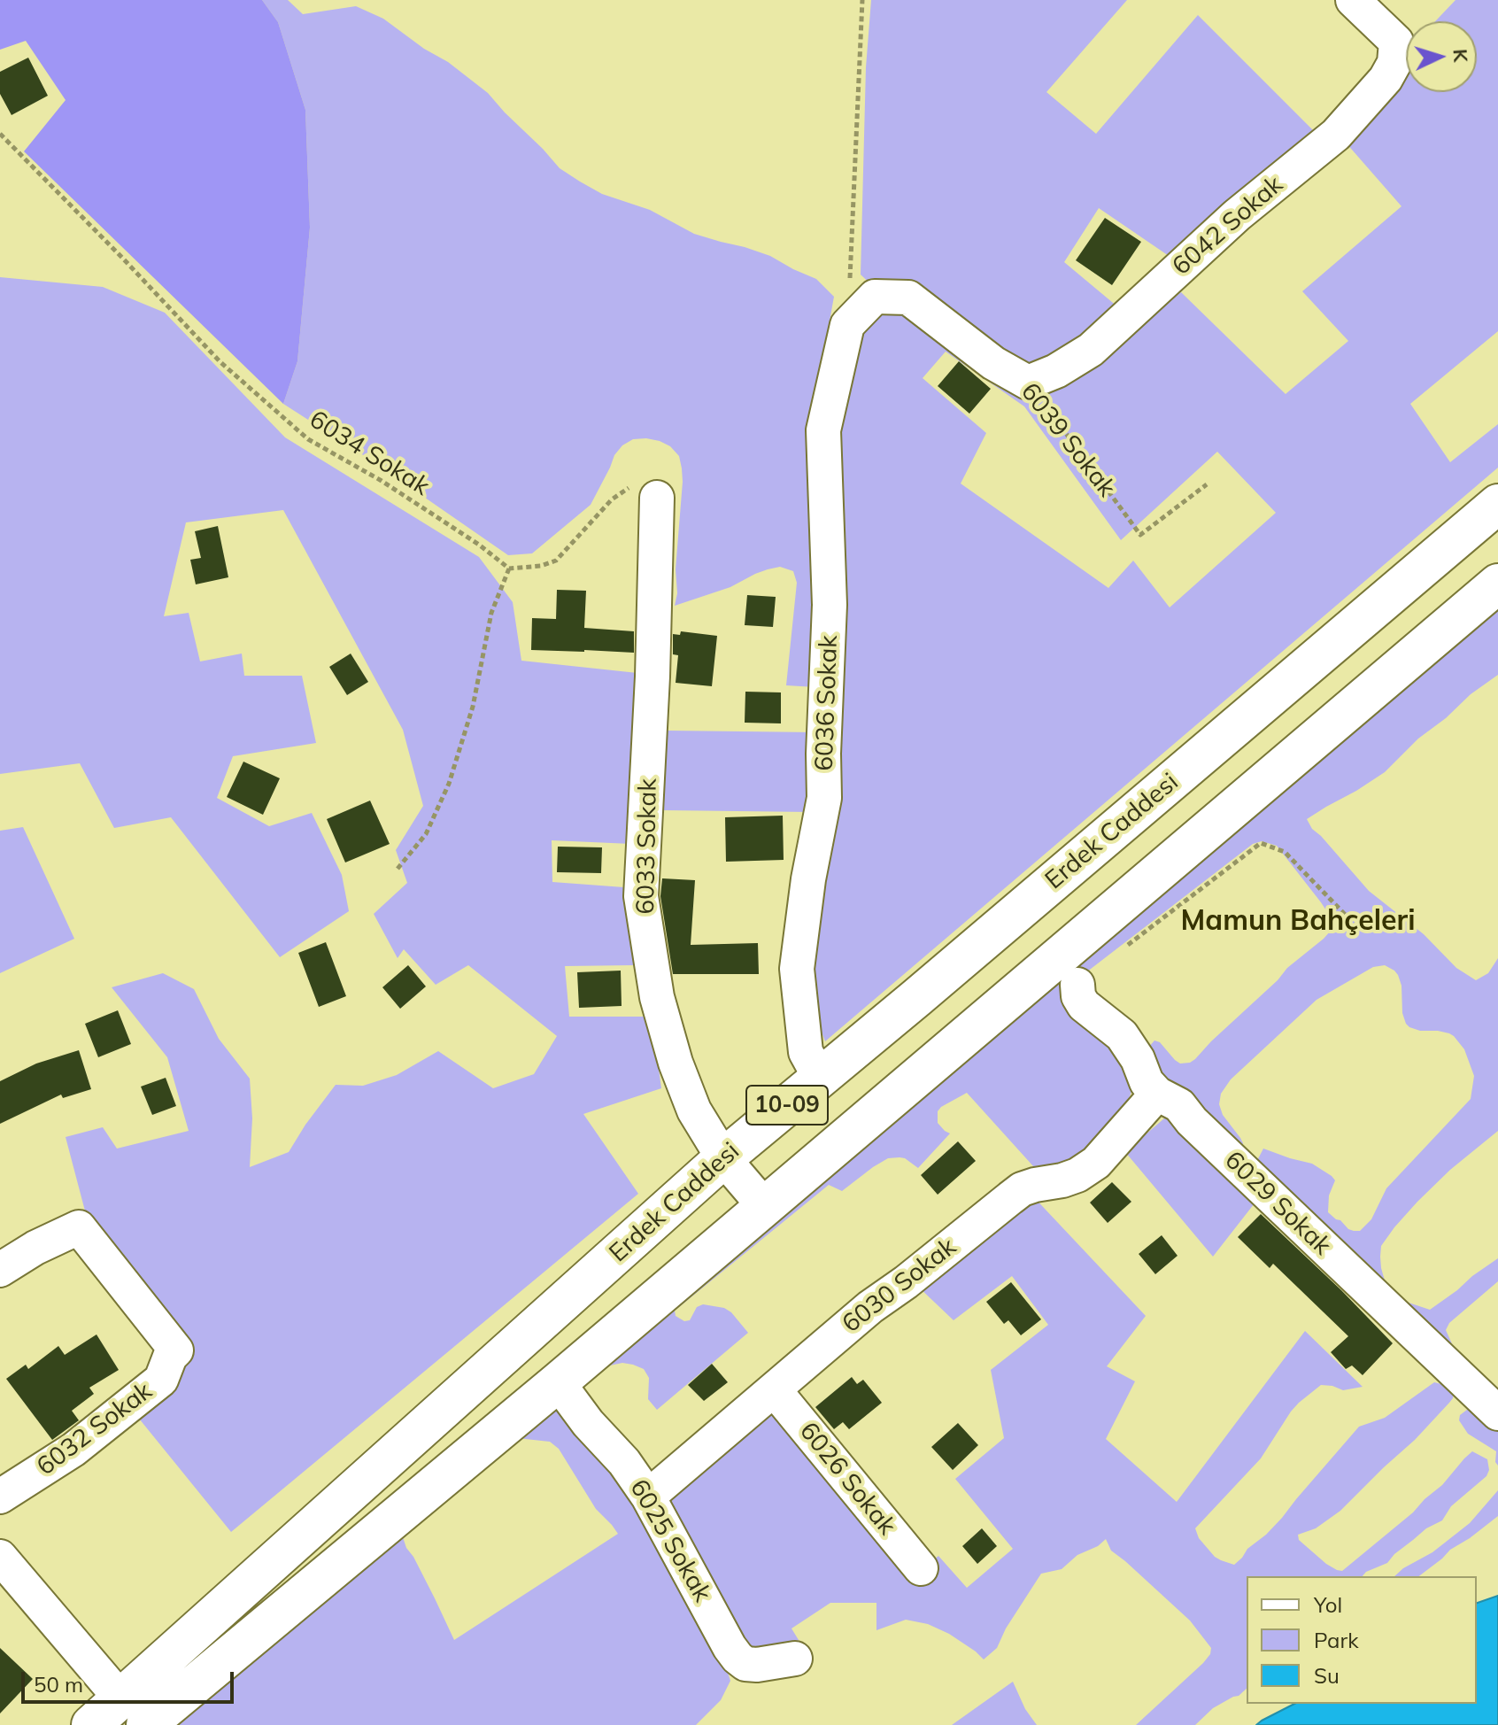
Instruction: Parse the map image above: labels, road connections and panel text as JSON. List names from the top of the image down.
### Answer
{
  "streets": {
    "main road": ["Erdek Caddesi", "10-09"],
    "lane": [
      "6042 Sokak",
      "6039 Sokak",
      "6036 Sokak",
      "6033 Sokak",
      "6029 Sokak",
      "6030 Sokak",
      "6032 Sokak",
      "6026 Sokak",
      "6025 Sokak"
    ],
    "path": ["6034 Sokak"]
  },
  "crossings": [
    ["6042 Sokak", "6039 Sokak"],
    ["6039 Sokak", "6036 Sokak"],
    ["6036 Sokak", "Erdek Caddesi"],
    ["Erdek Caddesi", "6033 Sokak"],
    ["Erdek Caddesi", "6025 Sokak"],
    ["6029 Sokak", "6030 Sokak"],
    ["6030 Sokak", "6026 Sokak"],
    ["6030 Sokak", "6025 Sokak"]
  ],
  "districts": ["Mamun Bahçeleri"],
  "legend": ["Yol", "Park", "Su"],
  "scale_bar": "50 m",
  "north": "right"
}
